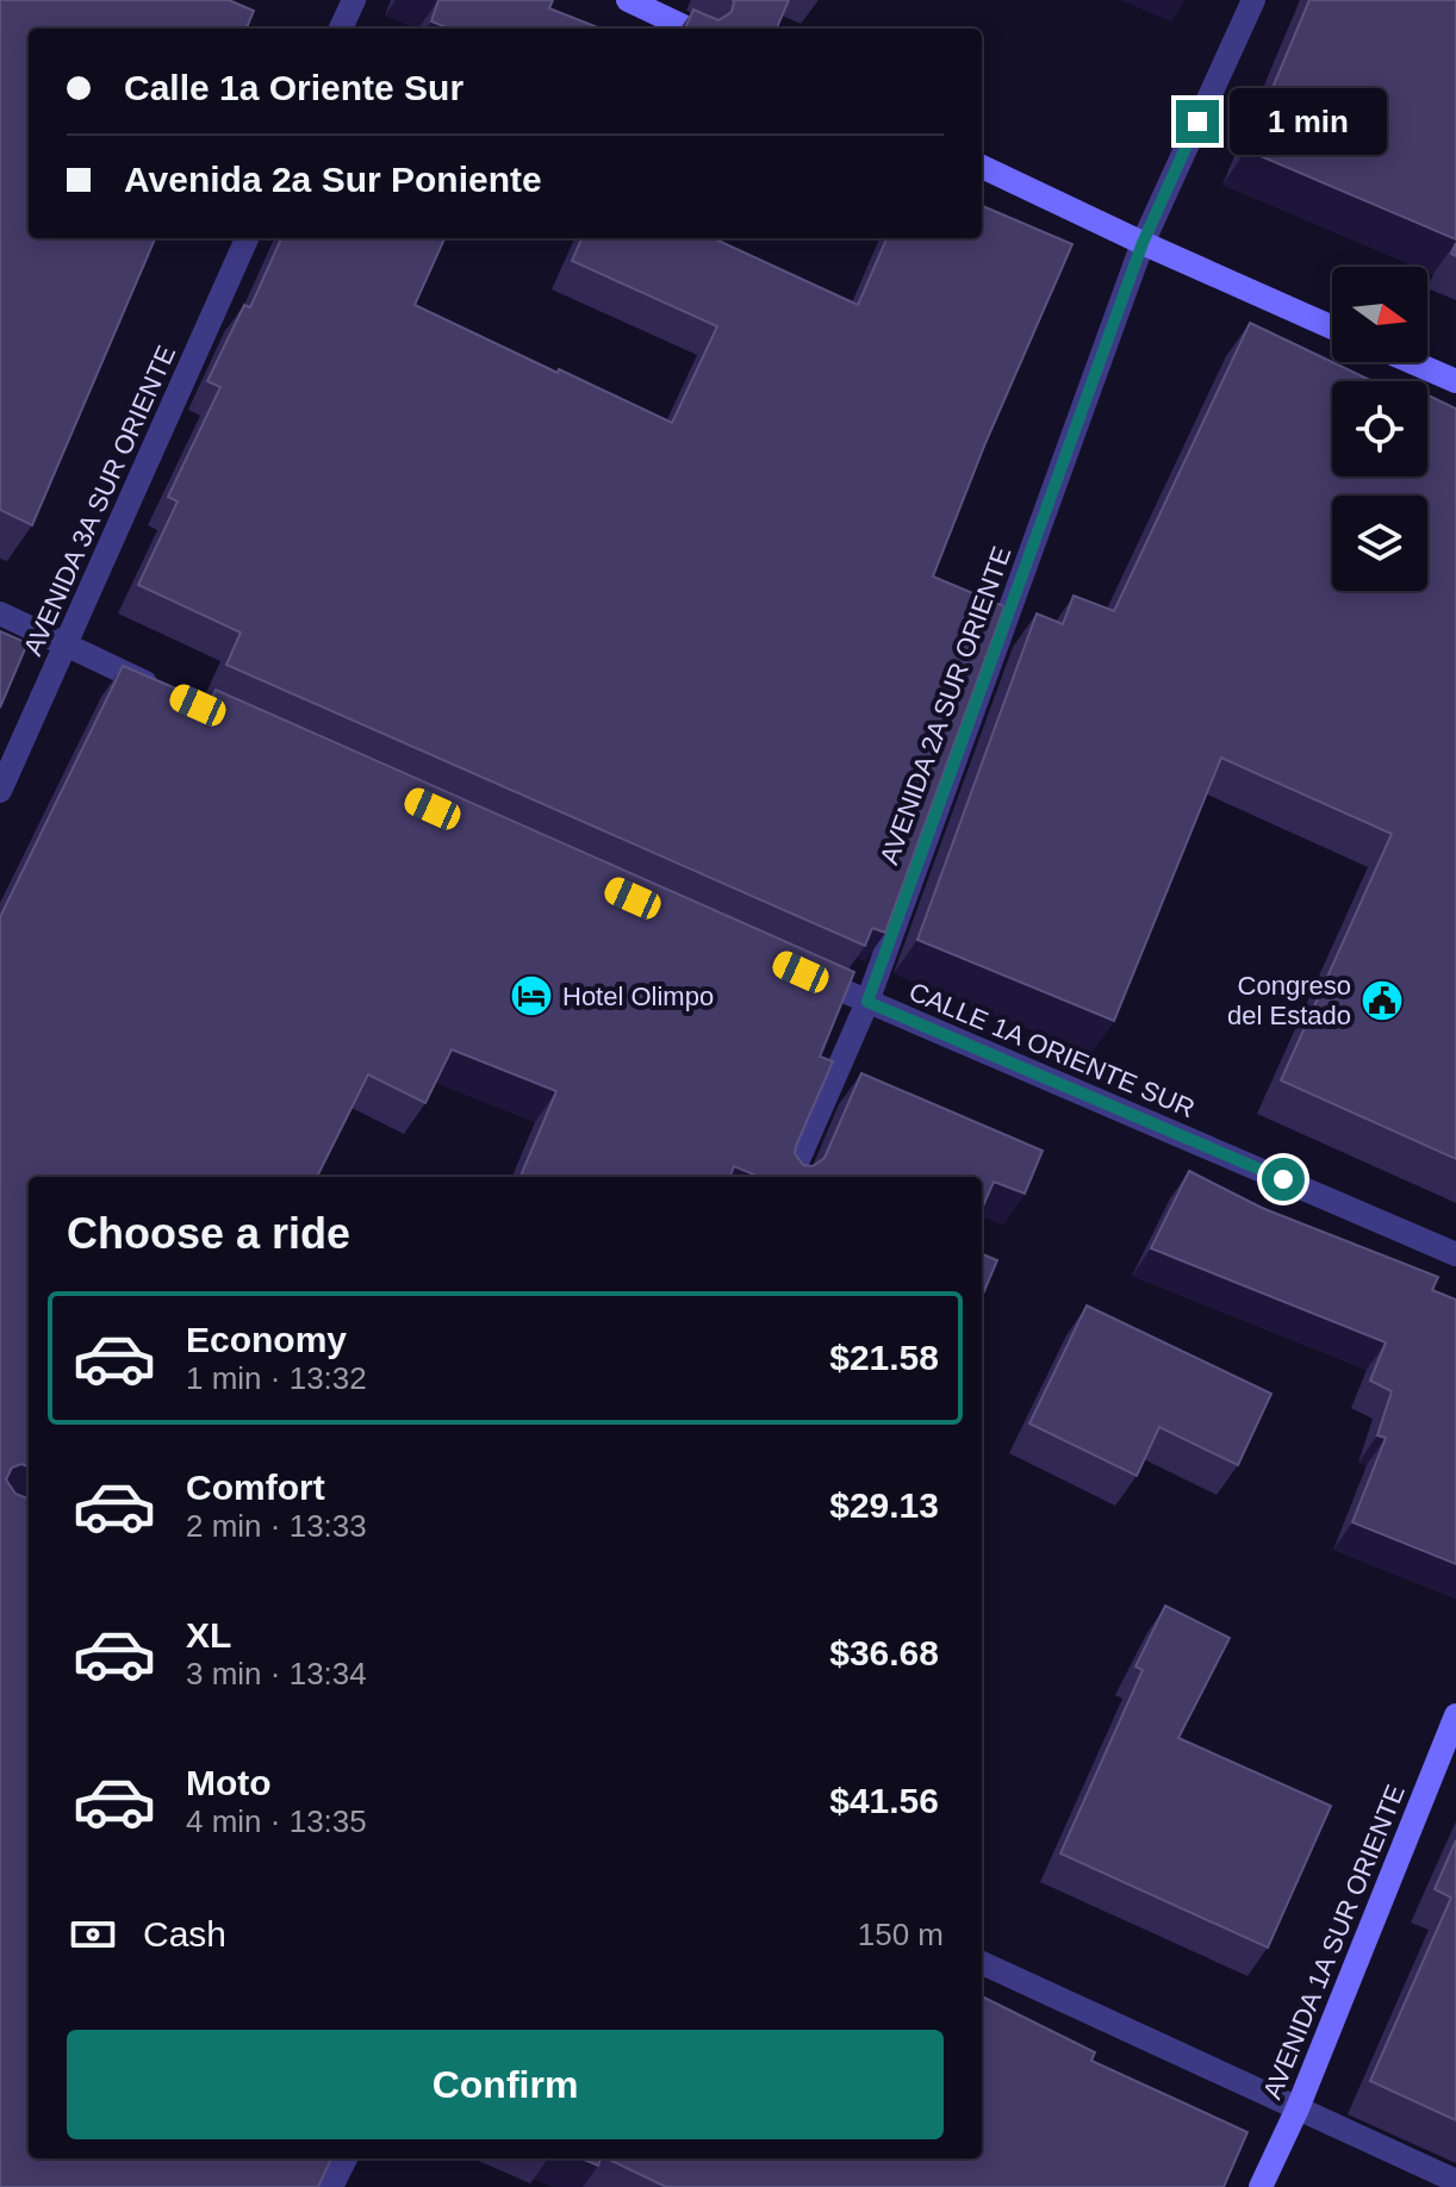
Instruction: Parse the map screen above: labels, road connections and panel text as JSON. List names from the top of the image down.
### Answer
{
  "streets": {
    "main road": ["AVENIDA 1A SUR ORIENTE"],
    "street": ["AVENIDA 3A SUR ORIENTE", "AVENIDA 2A SUR ORIENTE", "CALLE 1A ORIENTE SUR"]
  },
  "crossings": [
    ["AVENIDA 2A SUR ORIENTE", "CALLE 1A ORIENTE SUR"]
  ],
  "places": {
    "hotel": ["Hotel Olimpo"],
    "public building": ["Congreso del Estado"]
  },
  "north": "right",
  "page": {
    "banner": ["Calle 1a Oriente Sur", "Avenida 2a Sur Poniente"],
    "bubble": "1 min",
    "heading": "Choose a ride",
    "list": [
      {
        "name": "Economy",
        "note": "1 min · 13:32",
        "value": "$21.58"
      },
      {
        "name": "Comfort",
        "note": "2 min · 13:33",
        "value": "$29.13"
      },
      {
        "name": "XL",
        "note": "3 min · 13:34",
        "value": "$36.68"
      },
      {
        "name": "Moto",
        "note": "4 min · 13:35",
        "value": "$41.56"
      }
    ],
    "pay": ["Cash", "150 m"],
    "buttons": "Confirm"
  }
}
